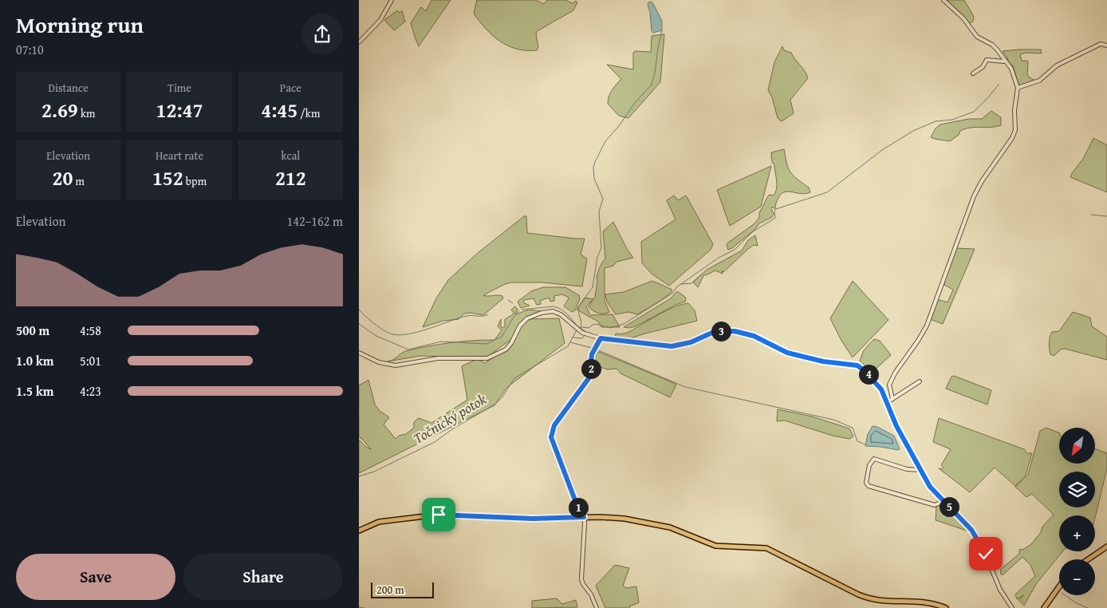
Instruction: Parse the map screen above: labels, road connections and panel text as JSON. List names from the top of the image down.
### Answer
{
  "water": ["Točnický potok"],
  "scale_bar": "200 m",
  "north": "bottom left",
  "page": {
    "heading": ["Morning run", "07:10"],
    "stats": [
      ["Distance", "2.69 km"],
      ["Time", "12:47"],
      ["Pace", "4:45 /km"],
      ["Elevation", "20 m"],
      ["Heart rate", "152 bpm"],
      ["kcal", "212"]
    ],
    "chart": ["Elevation", "142–162 m"],
    "list": [
      {
        "name": "500 m",
        "note": "4:58"
      },
      {
        "name": "1.0 km",
        "note": "5:01"
      },
      {
        "name": "1.5 km",
        "note": "4:23"
      }
    ],
    "pins": [
      "3",
      "2",
      "4",
      "5",
      "1"
    ],
    "map_buttons": ["+", "−"],
    "buttons": ["Save", "Share"],
    "scale": "200 m"
  }
}
